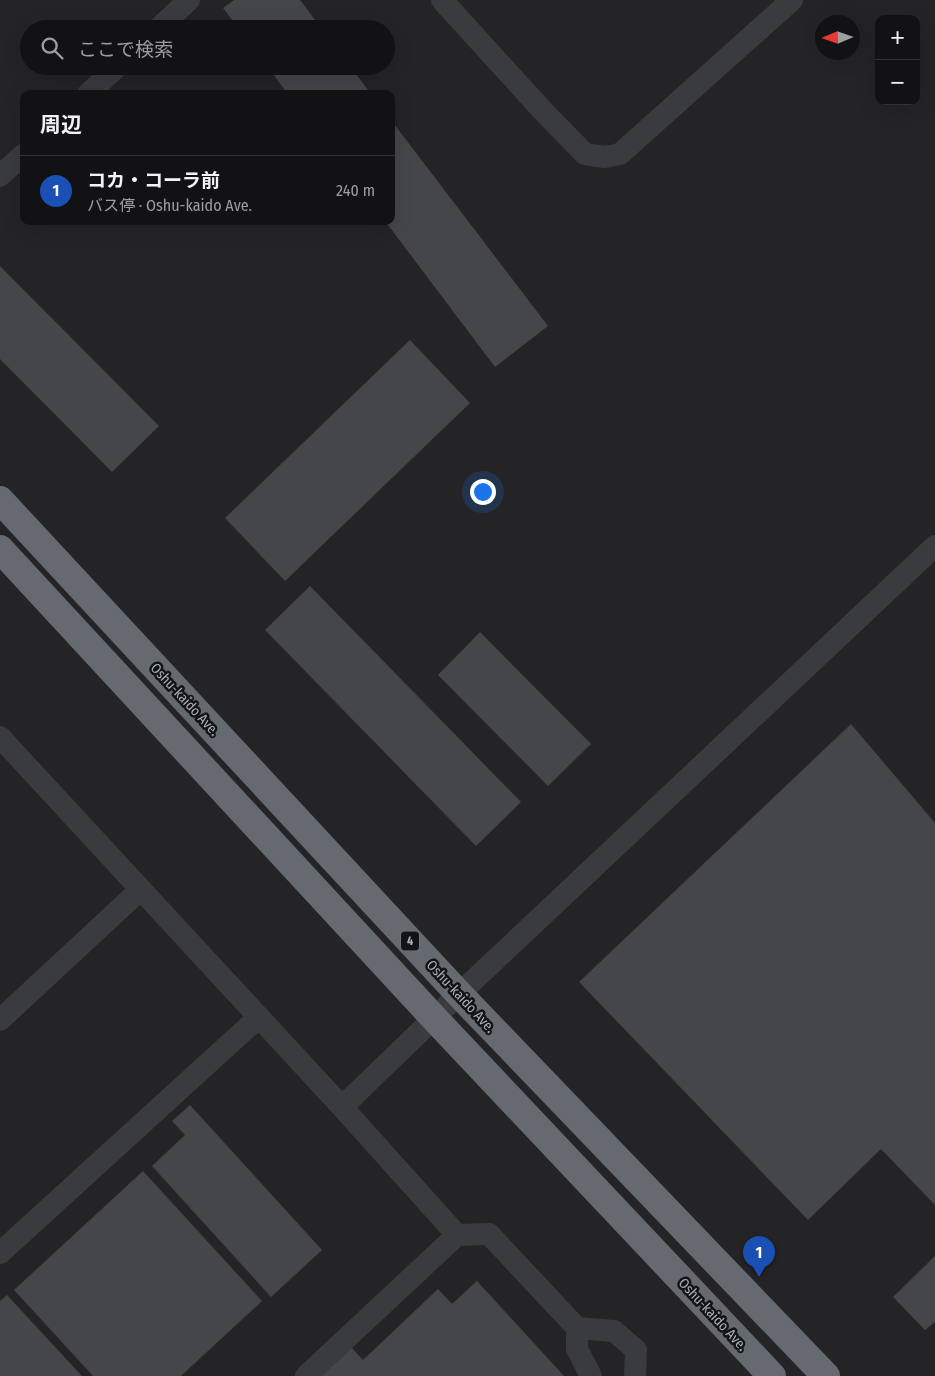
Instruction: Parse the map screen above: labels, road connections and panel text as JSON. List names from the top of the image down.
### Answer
{
  "streets": {
    "highway": ["Oshu-kaido Ave.", "4"]
  },
  "north": "left",
  "page": {
    "map_buttons": ["+", "−"],
    "search": "ここで検索",
    "heading": "周辺",
    "list": [
      {
        "mark": "1",
        "name": "コカ・コーラ前",
        "note": "バス停 · Oshu-kaido Ave.",
        "value": "240 m"
      }
    ],
    "pins": "1"
  }
}
